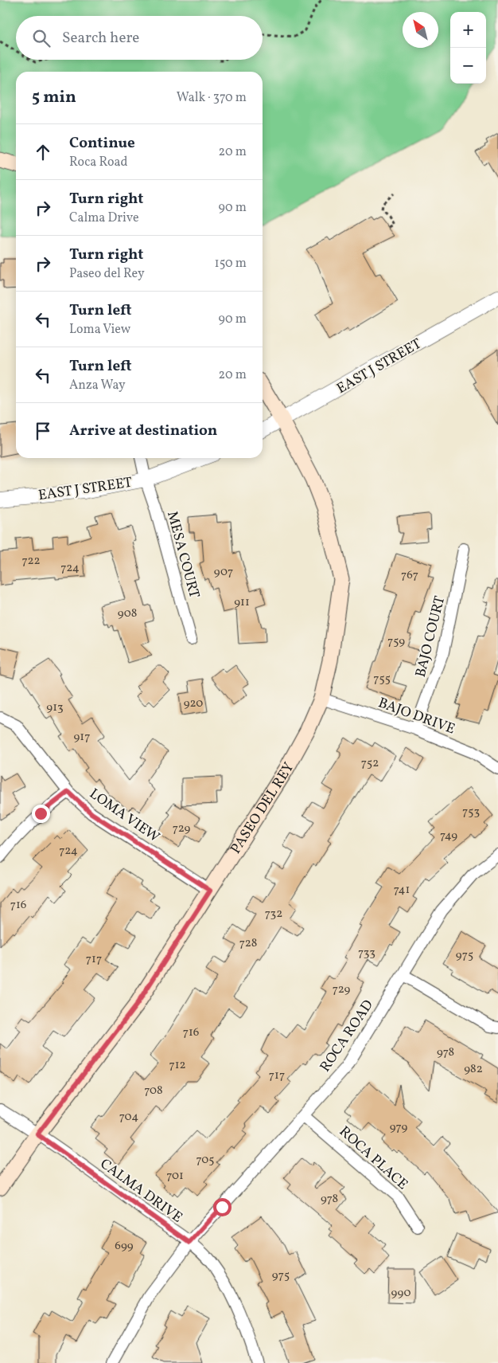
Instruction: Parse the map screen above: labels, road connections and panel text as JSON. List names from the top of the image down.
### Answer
{
  "streets": {
    "main road": ["PASEO DEL REY"],
    "street": [
      "EAST J STREET",
      "MESA COURT",
      "BAJO COURT",
      "BAJO DRIVE",
      "LOMA VIEW",
      "ROCA ROAD",
      "ROCA PLACE",
      "CALMA DRIVE"
    ]
  },
  "crossings": [
    ["EAST J STREET", "MESA COURT"],
    ["EAST J STREET", "PASEO DEL REY"],
    ["BAJO COURT", "BAJO DRIVE"],
    ["BAJO DRIVE", "PASEO DEL REY"],
    ["PASEO DEL REY", "LOMA VIEW"],
    ["PASEO DEL REY", "CALMA DRIVE"],
    ["ROCA ROAD", "ROCA PLACE"],
    ["ROCA ROAD", "CALMA DRIVE"]
  ],
  "house_numbers": [
    "722",
    "724",
    "907",
    "767",
    "911",
    "908",
    "759",
    "755",
    "920",
    "913",
    "917",
    "752",
    "753",
    "729",
    "749",
    "724",
    "741",
    "716",
    "732",
    "728",
    "733",
    "975",
    "717",
    "729",
    "716",
    "978",
    "712",
    "982",
    "717",
    "708",
    "704",
    "979",
    "705",
    "701",
    "978",
    "699",
    "975",
    "990"
  ],
  "north": "top left",
  "page": {
    "map_buttons": ["+", "−"],
    "search": "Search here",
    "heading": ["5 min", "Walk · 370 m"],
    "list": [
      ["Continue", "Roca Road", "20 m"],
      ["Turn right", "Calma Drive", "90 m"],
      ["Turn right", "Paseo del Rey", "150 m"],
      ["Turn left", "Loma View", "90 m"],
      ["Turn left", "Anza Way", "20 m"],
      "Arrive at destination"
    ]
  }
}
